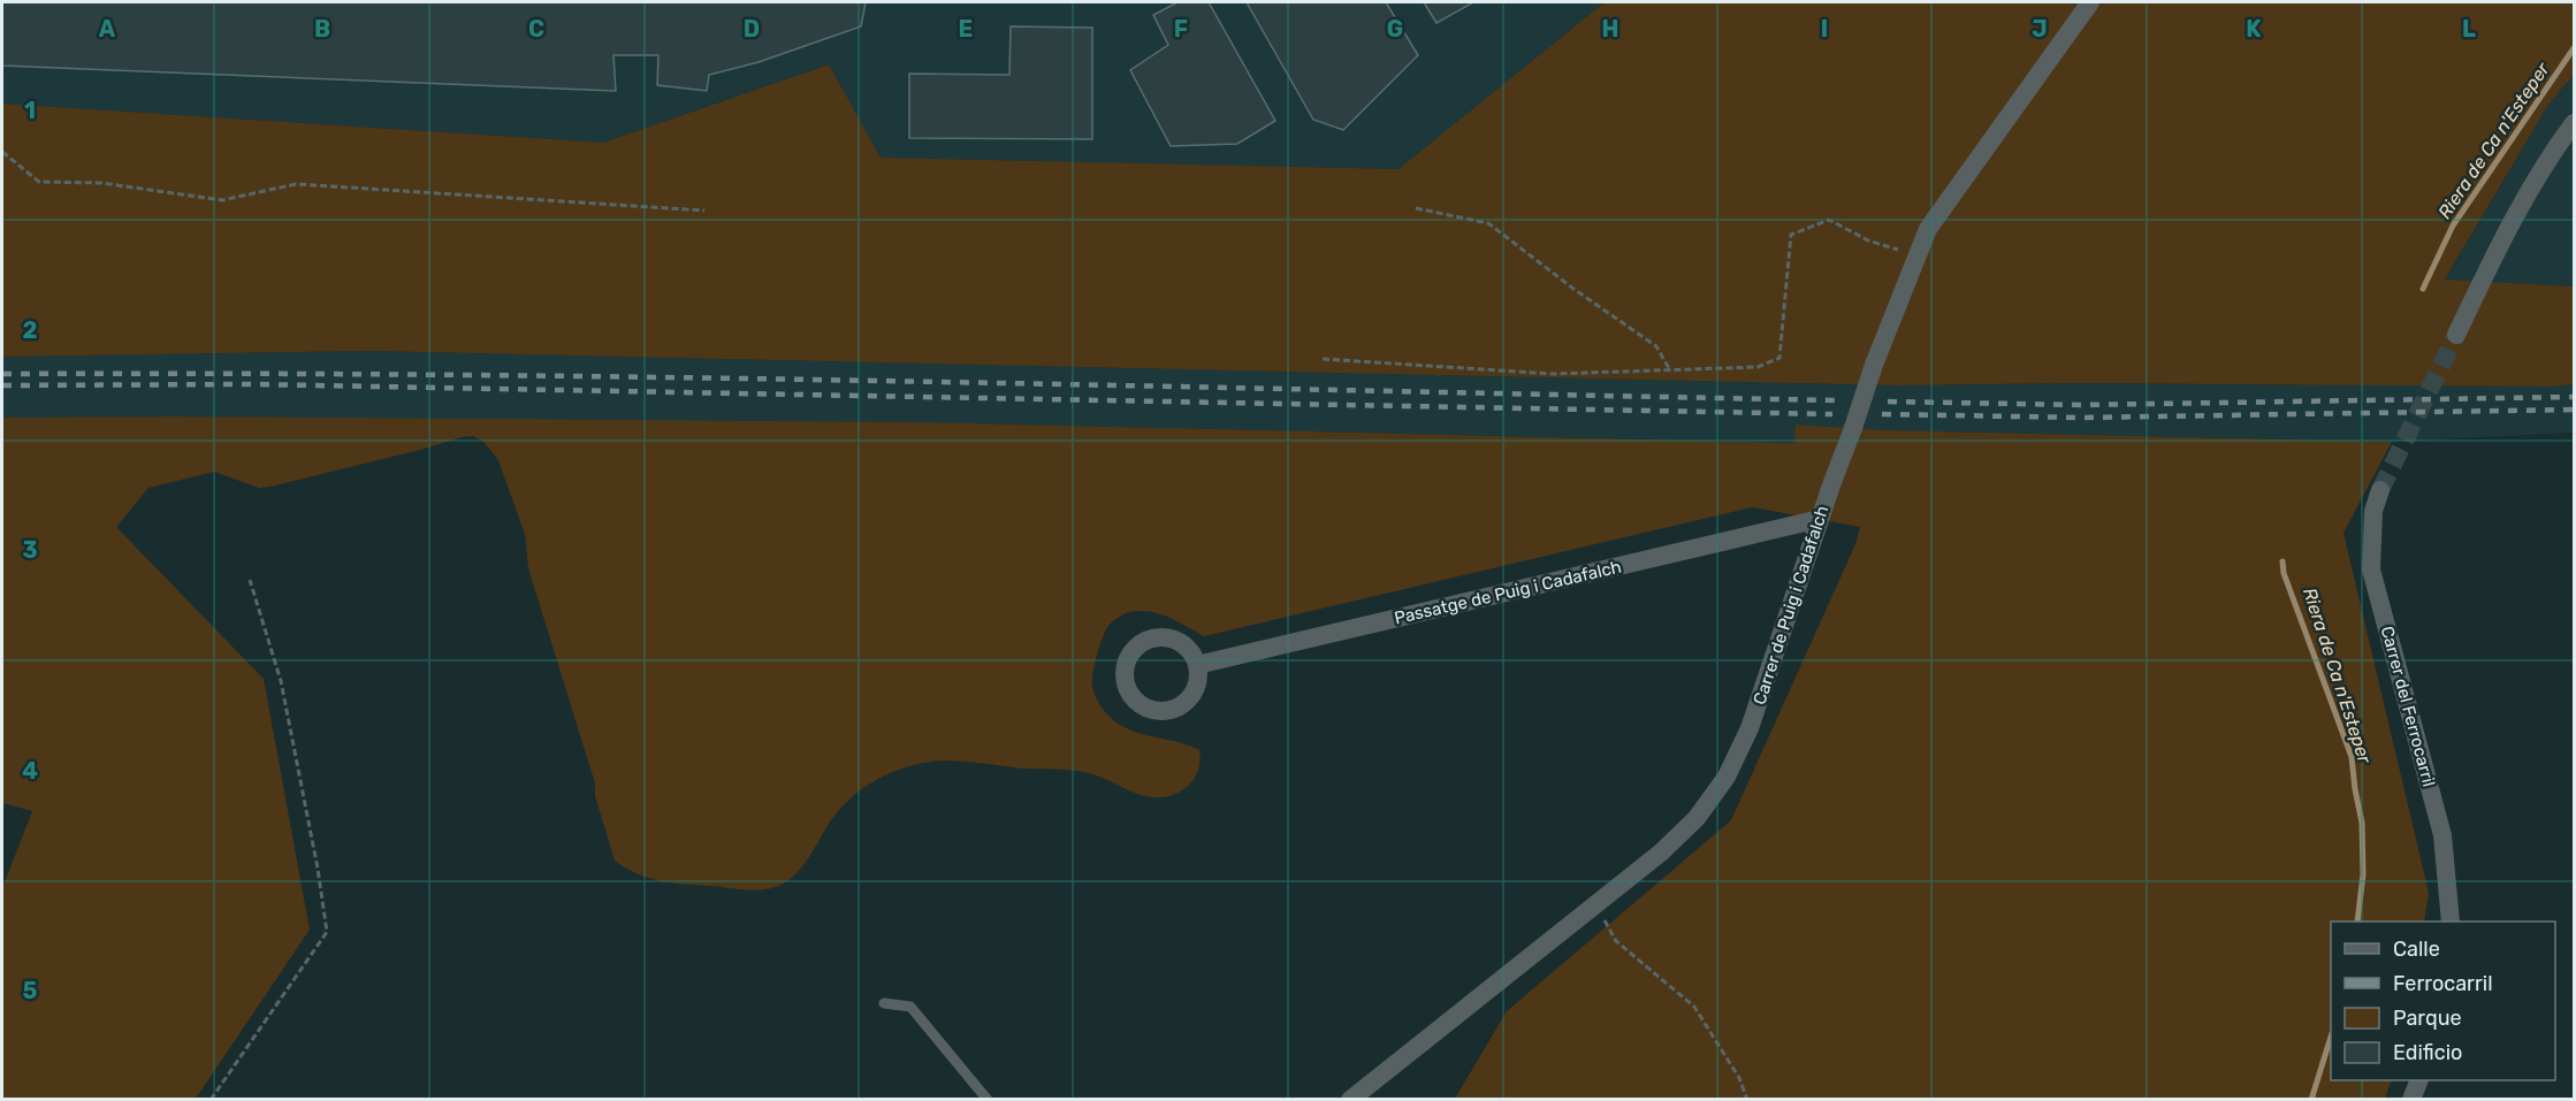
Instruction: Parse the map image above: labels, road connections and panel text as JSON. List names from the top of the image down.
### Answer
{
  "streets": {
    "street": ["Passatge de Puig i Cadafalch", "Carrer de Puig i Cadafalch", "Carrer del Ferrocarril"]
  },
  "crossings": [
    ["Passatge de Puig i Cadafalch", "Carrer de Puig i Cadafalch"]
  ],
  "water": ["Riera de Ca n'Esteper"],
  "legend": [
    "Calle",
    "Ferrocarril",
    "Parque",
    "Edificio"
  ],
  "grid": {
    "columns": [
      "A",
      "B",
      "C",
      "D",
      "E",
      "F",
      "G",
      "H",
      "I",
      "J",
      "K",
      "L"
    ],
    "rows": [
      "1",
      "2",
      "3",
      "4",
      "5"
    ]
  }
}
